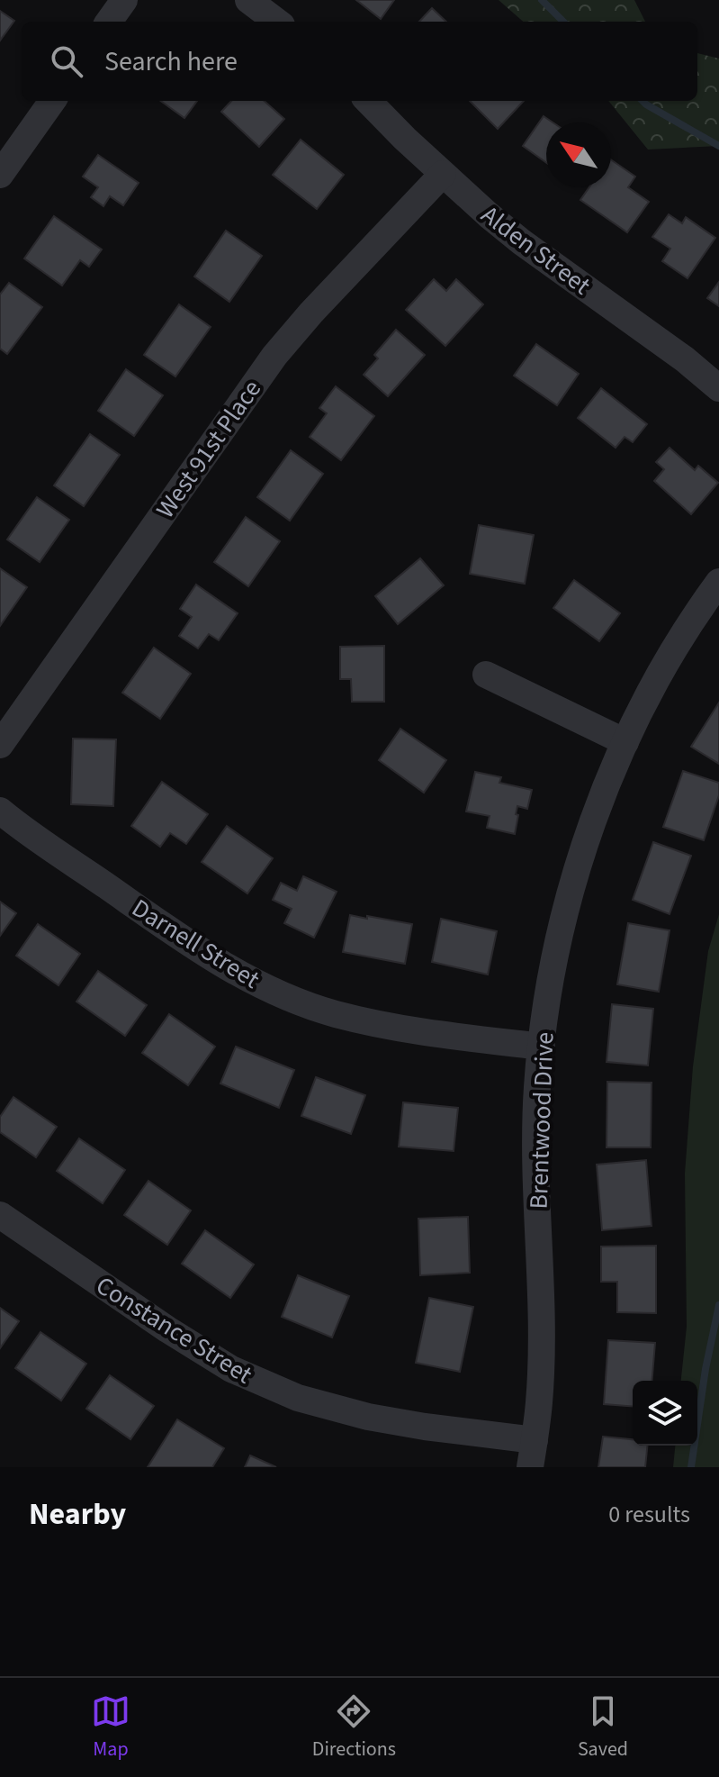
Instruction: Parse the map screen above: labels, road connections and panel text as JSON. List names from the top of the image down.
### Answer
{
  "streets": {
    "street": [
      "Alden Street",
      "West 91st Place",
      "Darnell Street",
      "Brentwood Drive",
      "Constance Street"
    ]
  },
  "crossings": [
    ["Alden Street", "West 91st Place"],
    ["Darnell Street", "Brentwood Drive"],
    ["Brentwood Drive", "Constance Street"]
  ],
  "north": "top left",
  "page": {
    "search": "Search here",
    "heading": ["Nearby", "0 results"],
    "nav": ["Map", "Directions", "Saved"]
  }
}
